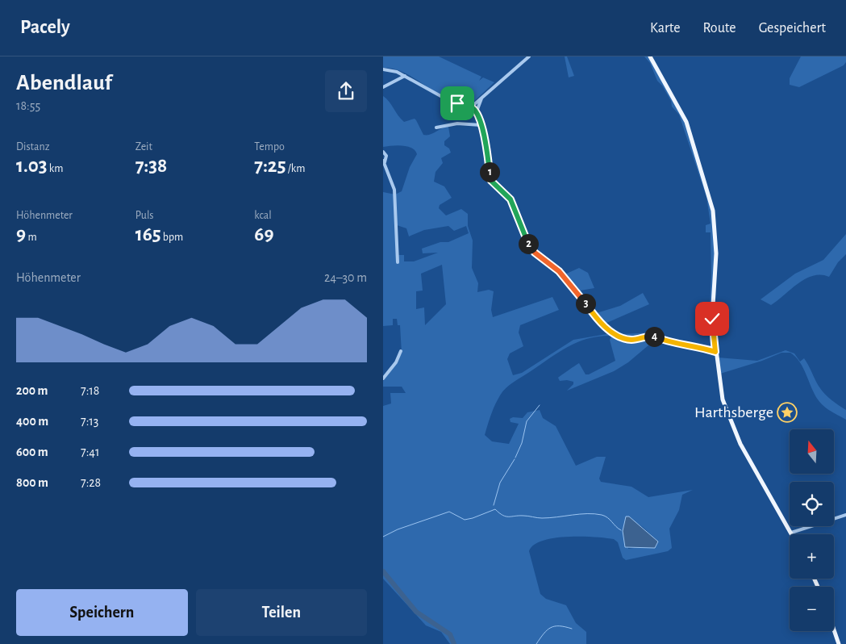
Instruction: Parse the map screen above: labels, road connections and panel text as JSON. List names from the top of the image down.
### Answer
{
  "places": {
    "place": ["Harthsberge"]
  },
  "north": "top",
  "page": {
    "header": "Pacely",
    "nav": ["Karte", "Route", "Gespeichert"],
    "heading": ["Abendlauf", "18:55"],
    "stats": [
      ["Distanz", "1.03 km"],
      ["Zeit", "7:38"],
      ["Tempo", "7:25 /km"],
      ["Höhenmeter", "9 m"],
      ["Puls", "165 bpm"],
      ["kcal", "69"]
    ],
    "pins": [
      "1",
      "2",
      "3",
      "4"
    ],
    "chart": ["Höhenmeter", "24–30 m"],
    "list": [
      {
        "name": "200 m",
        "note": "7:18"
      },
      {
        "name": "400 m",
        "note": "7:13"
      },
      {
        "name": "600 m",
        "note": "7:41"
      },
      {
        "name": "800 m",
        "note": "7:28"
      }
    ],
    "map_buttons": ["+", "−"],
    "buttons": ["Speichern", "Teilen"]
  }
}
